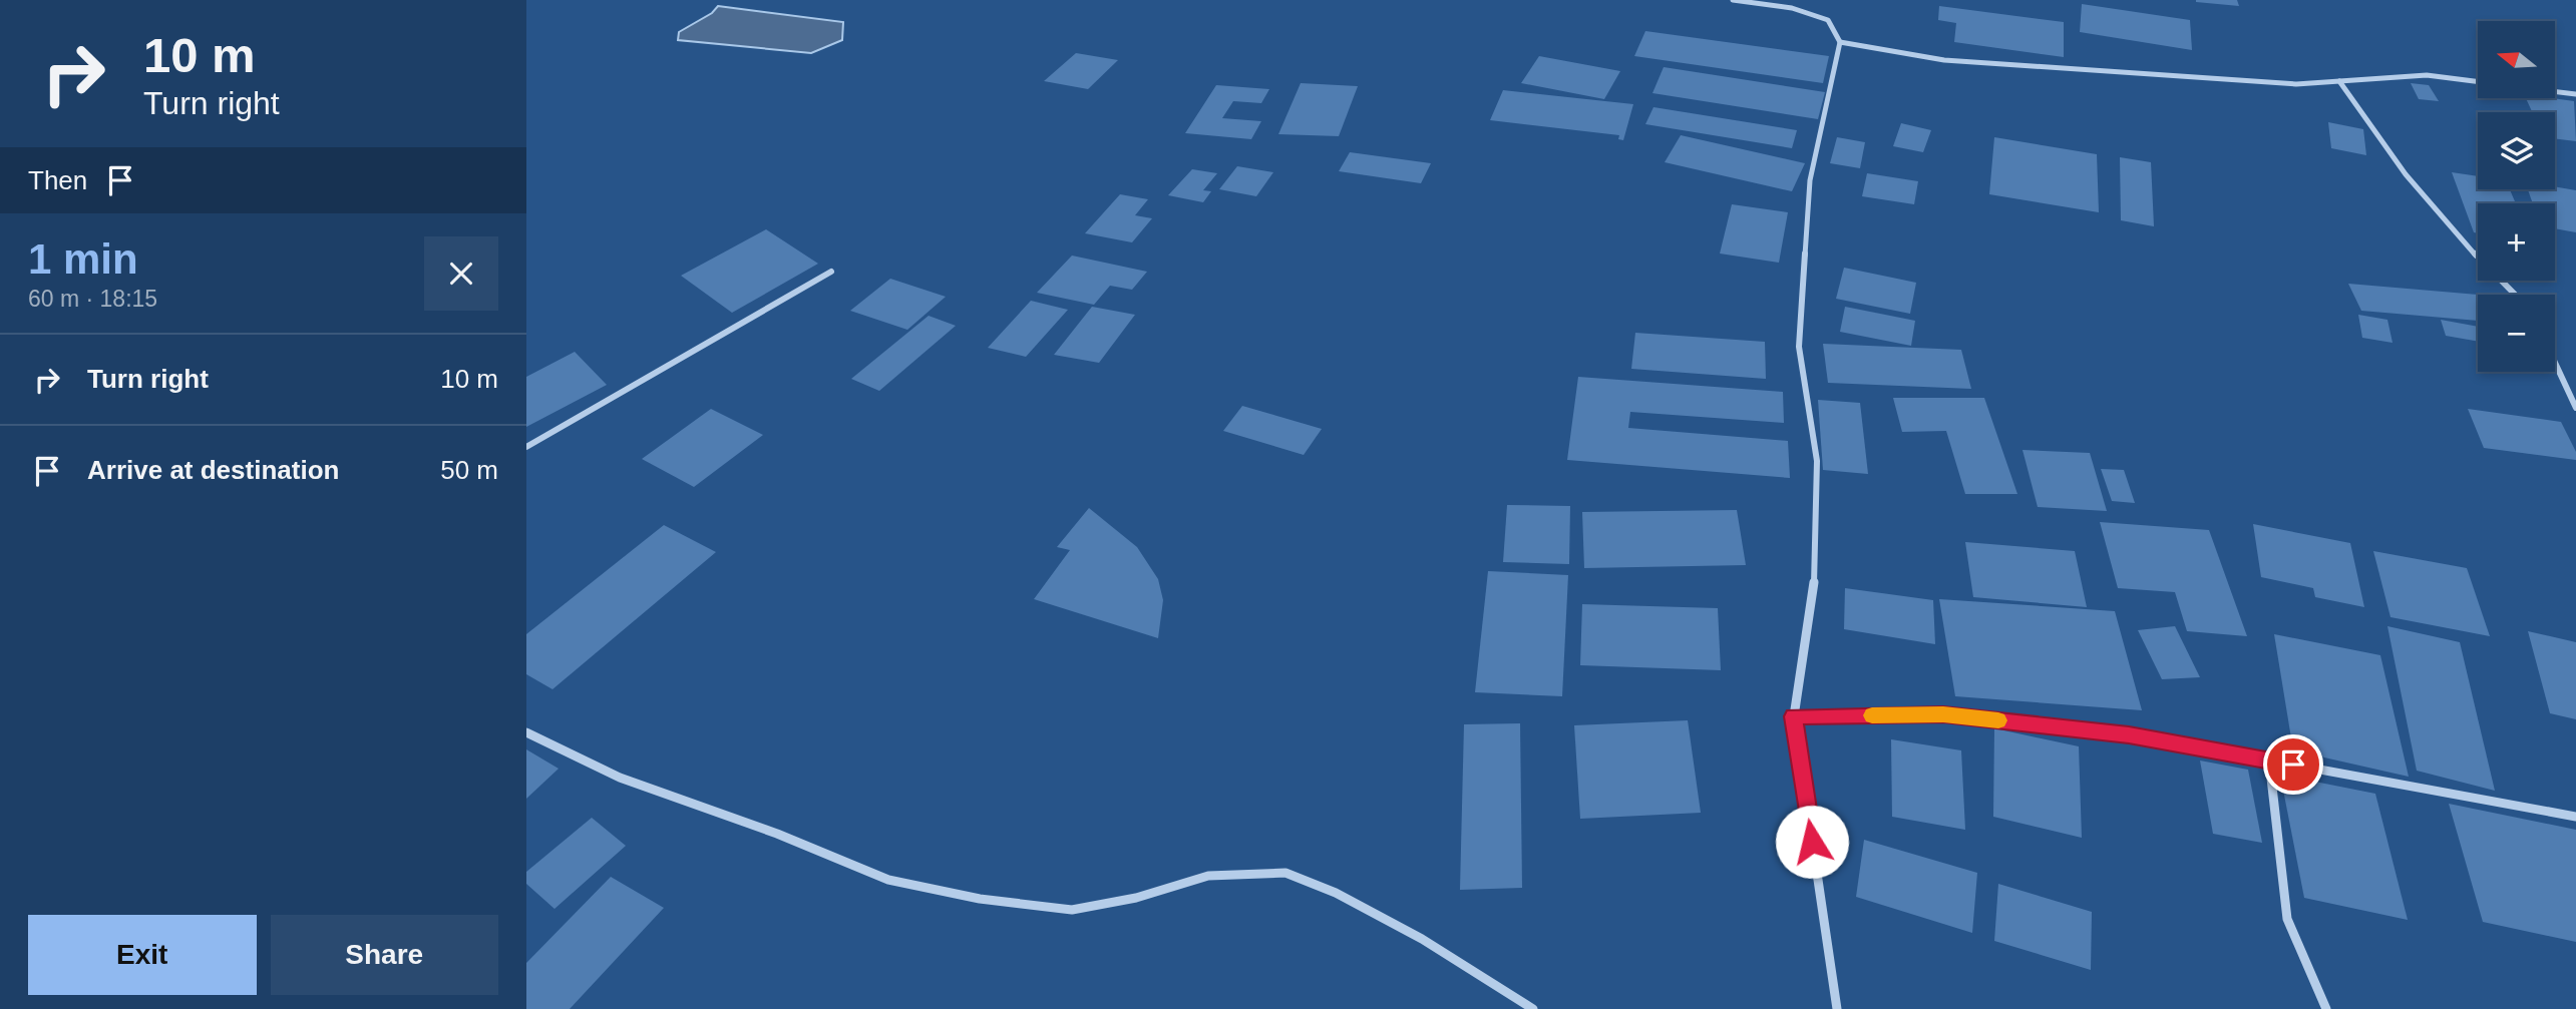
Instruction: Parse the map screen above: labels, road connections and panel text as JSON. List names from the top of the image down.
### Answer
{
  "north": "left",
  "page": {
    "turn": ["10 m", "Turn right"],
    "map_buttons": ["+", "−"],
    "then": "Then",
    "heading": ["1 min", "60 m · 18:15"],
    "list": [
      {
        "name": "Turn right",
        "value": "10 m"
      },
      {
        "name": "Arrive at destination",
        "value": "50 m"
      }
    ],
    "buttons": ["Exit", "Share"]
  }
}
